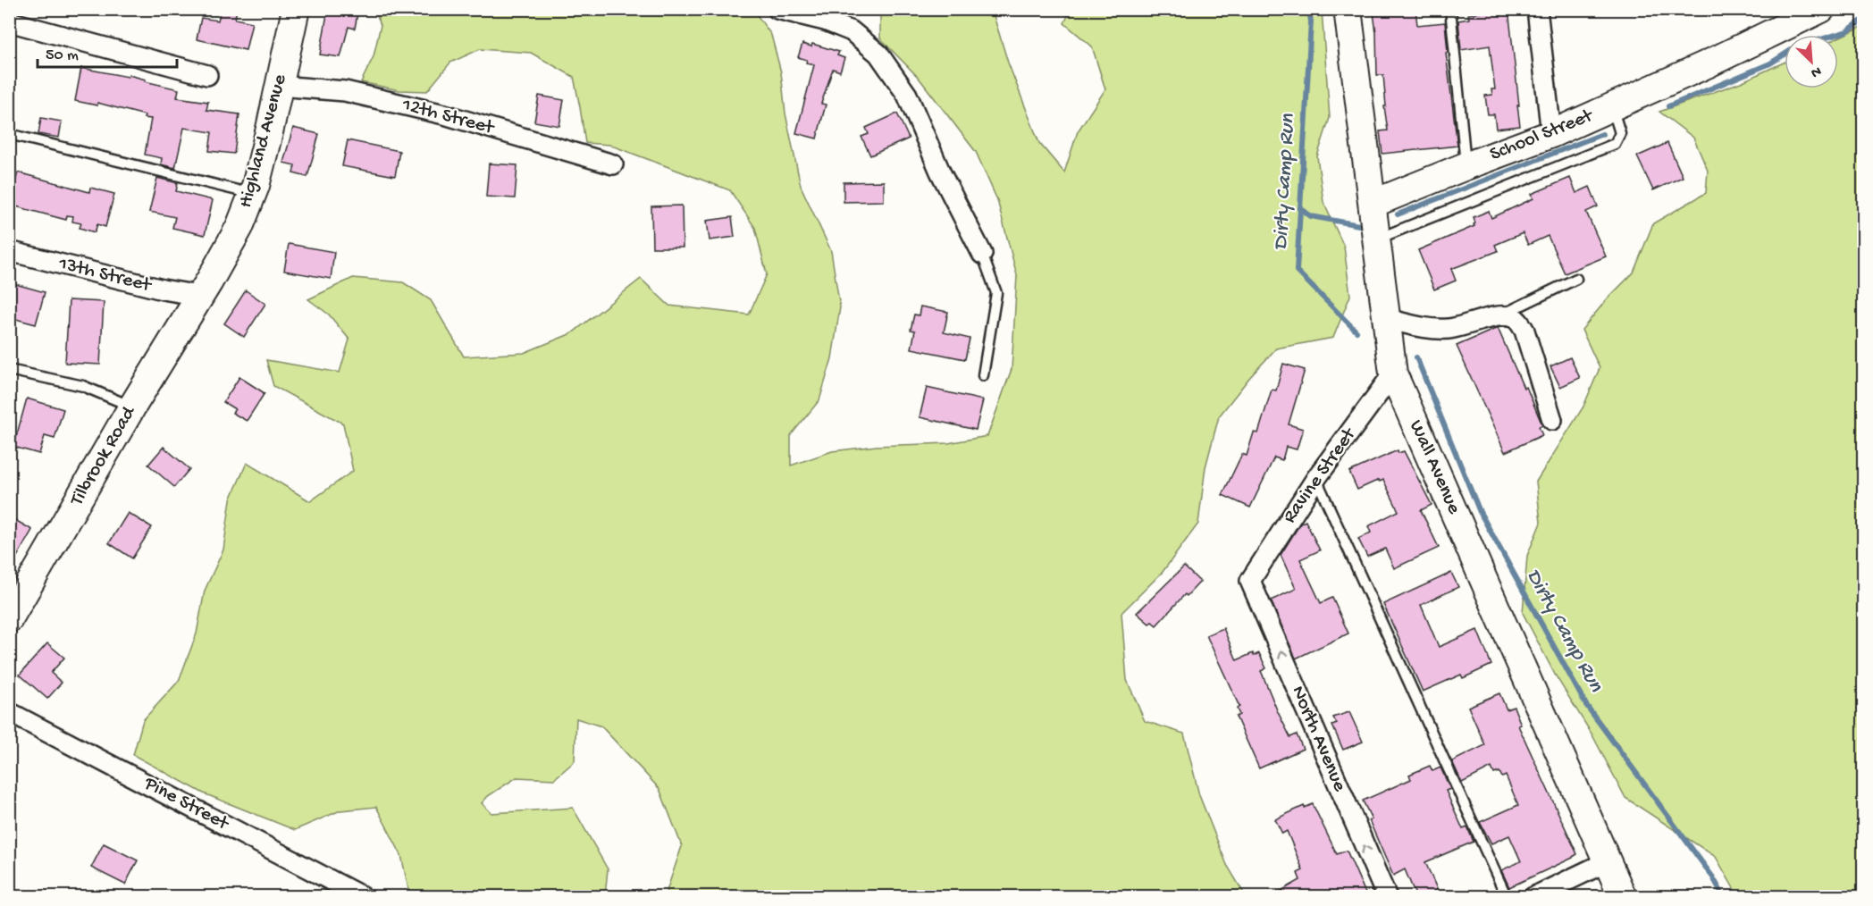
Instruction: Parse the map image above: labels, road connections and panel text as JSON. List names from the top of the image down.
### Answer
{
  "streets": {
    "street": [
      "12th Street",
      "School Street",
      "Highland Avenue",
      "13th Street",
      "Tilbrook Road",
      "Wall Avenue",
      "Ravine Street",
      "North Avenue",
      "Pine Street"
    ]
  },
  "crossings": [
    ["12th Street", "Highland Avenue"],
    ["School Street", "Wall Avenue"],
    ["Highland Avenue", "13th Street"],
    ["Highland Avenue", "Tilbrook Road"],
    ["13th Street", "Tilbrook Road"],
    ["Wall Avenue", "Ravine Street"],
    ["Ravine Street", "North Avenue"]
  ],
  "one_way": ["North Avenue"],
  "water": ["Dirty Camp Run"],
  "scale_bar": "50 m",
  "north": "bottom right"
}
